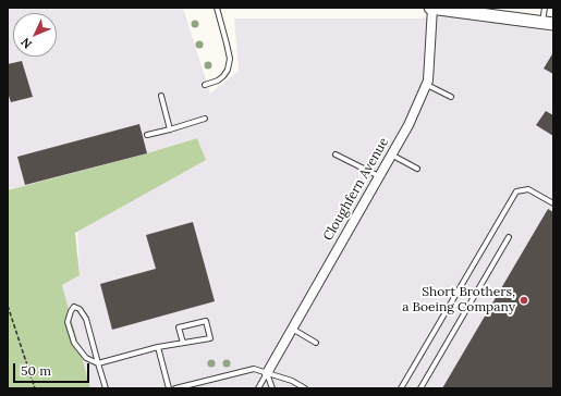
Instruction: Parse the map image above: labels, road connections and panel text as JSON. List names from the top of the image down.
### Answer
{
  "streets": {
    "street": ["Cloughfern Avenue"]
  },
  "places": ["Short Brothers, a Boeing Company"],
  "scale_bar": "50 m",
  "north": "bottom left"
}
